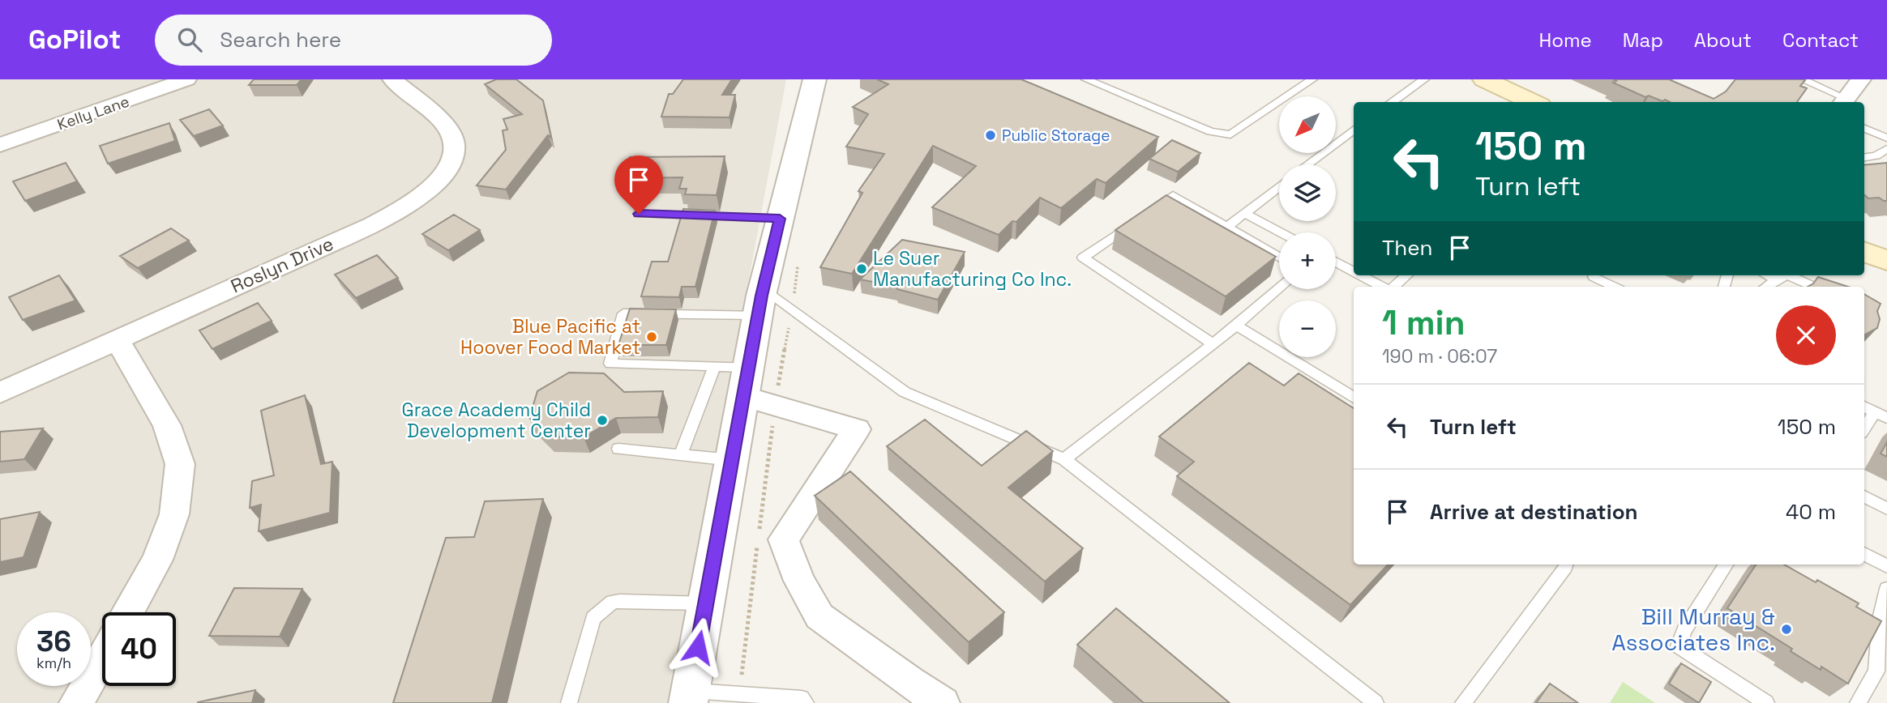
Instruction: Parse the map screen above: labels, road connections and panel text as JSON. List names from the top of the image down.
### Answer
{
  "streets": {
    "street": ["Kelly Lane", "Roslyn Drive"]
  },
  "places": [
    "Public Storage",
    "Le Suer Manufacturing Co Inc.",
    "Blue Pacific at Hoover Food Market",
    "Grace Academy Child Development Center",
    "Bill Murray & Associates Inc."
  ],
  "north": "bottom left",
  "page": {
    "header": "GoPilot",
    "search": "Search here",
    "nav": [
      "Home",
      "Map",
      "About",
      "Contact"
    ],
    "map_buttons": ["+", "−"],
    "turn": ["150 m", "Turn left"],
    "then": "Then",
    "heading": ["1 min", "190 m · 06:07"],
    "list": [
      {
        "name": "Turn left",
        "value": "150 m"
      },
      {
        "name": "Arrive at destination",
        "value": "40 m"
      }
    ],
    "speed": "36 km/h",
    "limit": "40"
  }
}
